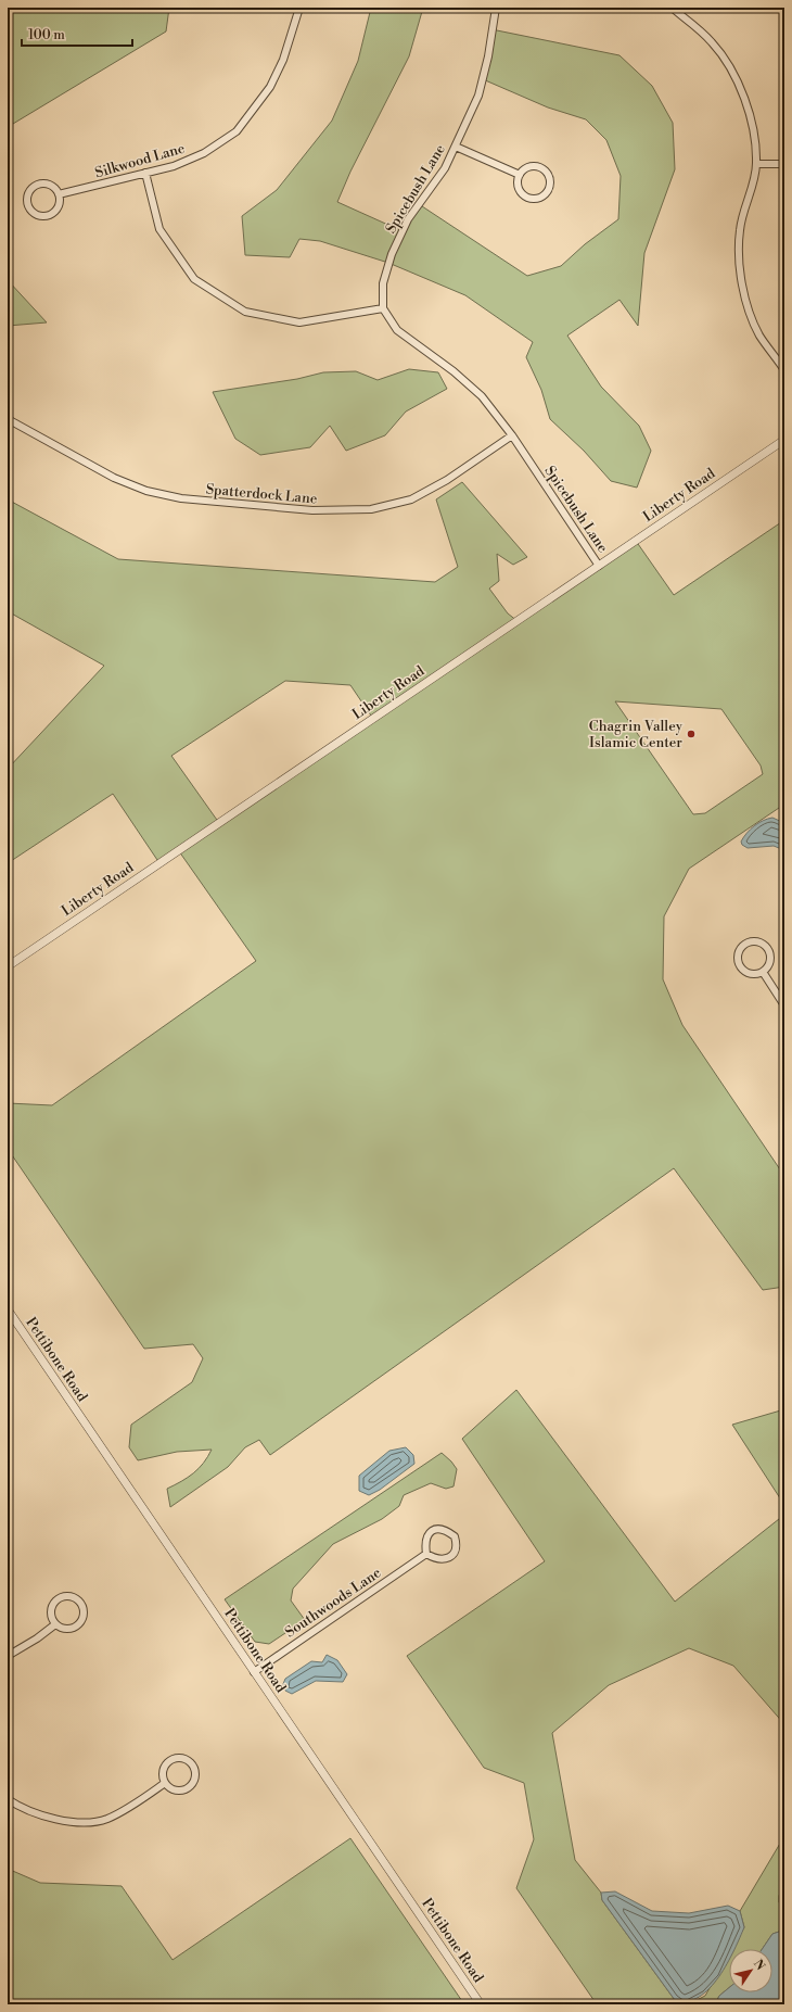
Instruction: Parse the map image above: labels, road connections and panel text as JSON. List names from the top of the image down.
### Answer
{
  "streets": {
    "street": [
      "Silkwood Lane",
      "Spicebush Lane",
      "Spatterdock Lane",
      "Liberty Road",
      "Pettibone Road",
      "Southwoods Lane"
    ]
  },
  "crossings": [
    ["Spicebush Lane", "Spatterdock Lane"],
    ["Spicebush Lane", "Liberty Road"],
    ["Pettibone Road", "Southwoods Lane"]
  ],
  "places": ["Chagrin Valley Islamic Center"],
  "scale_bar": "100 m",
  "north": "top right"
}
